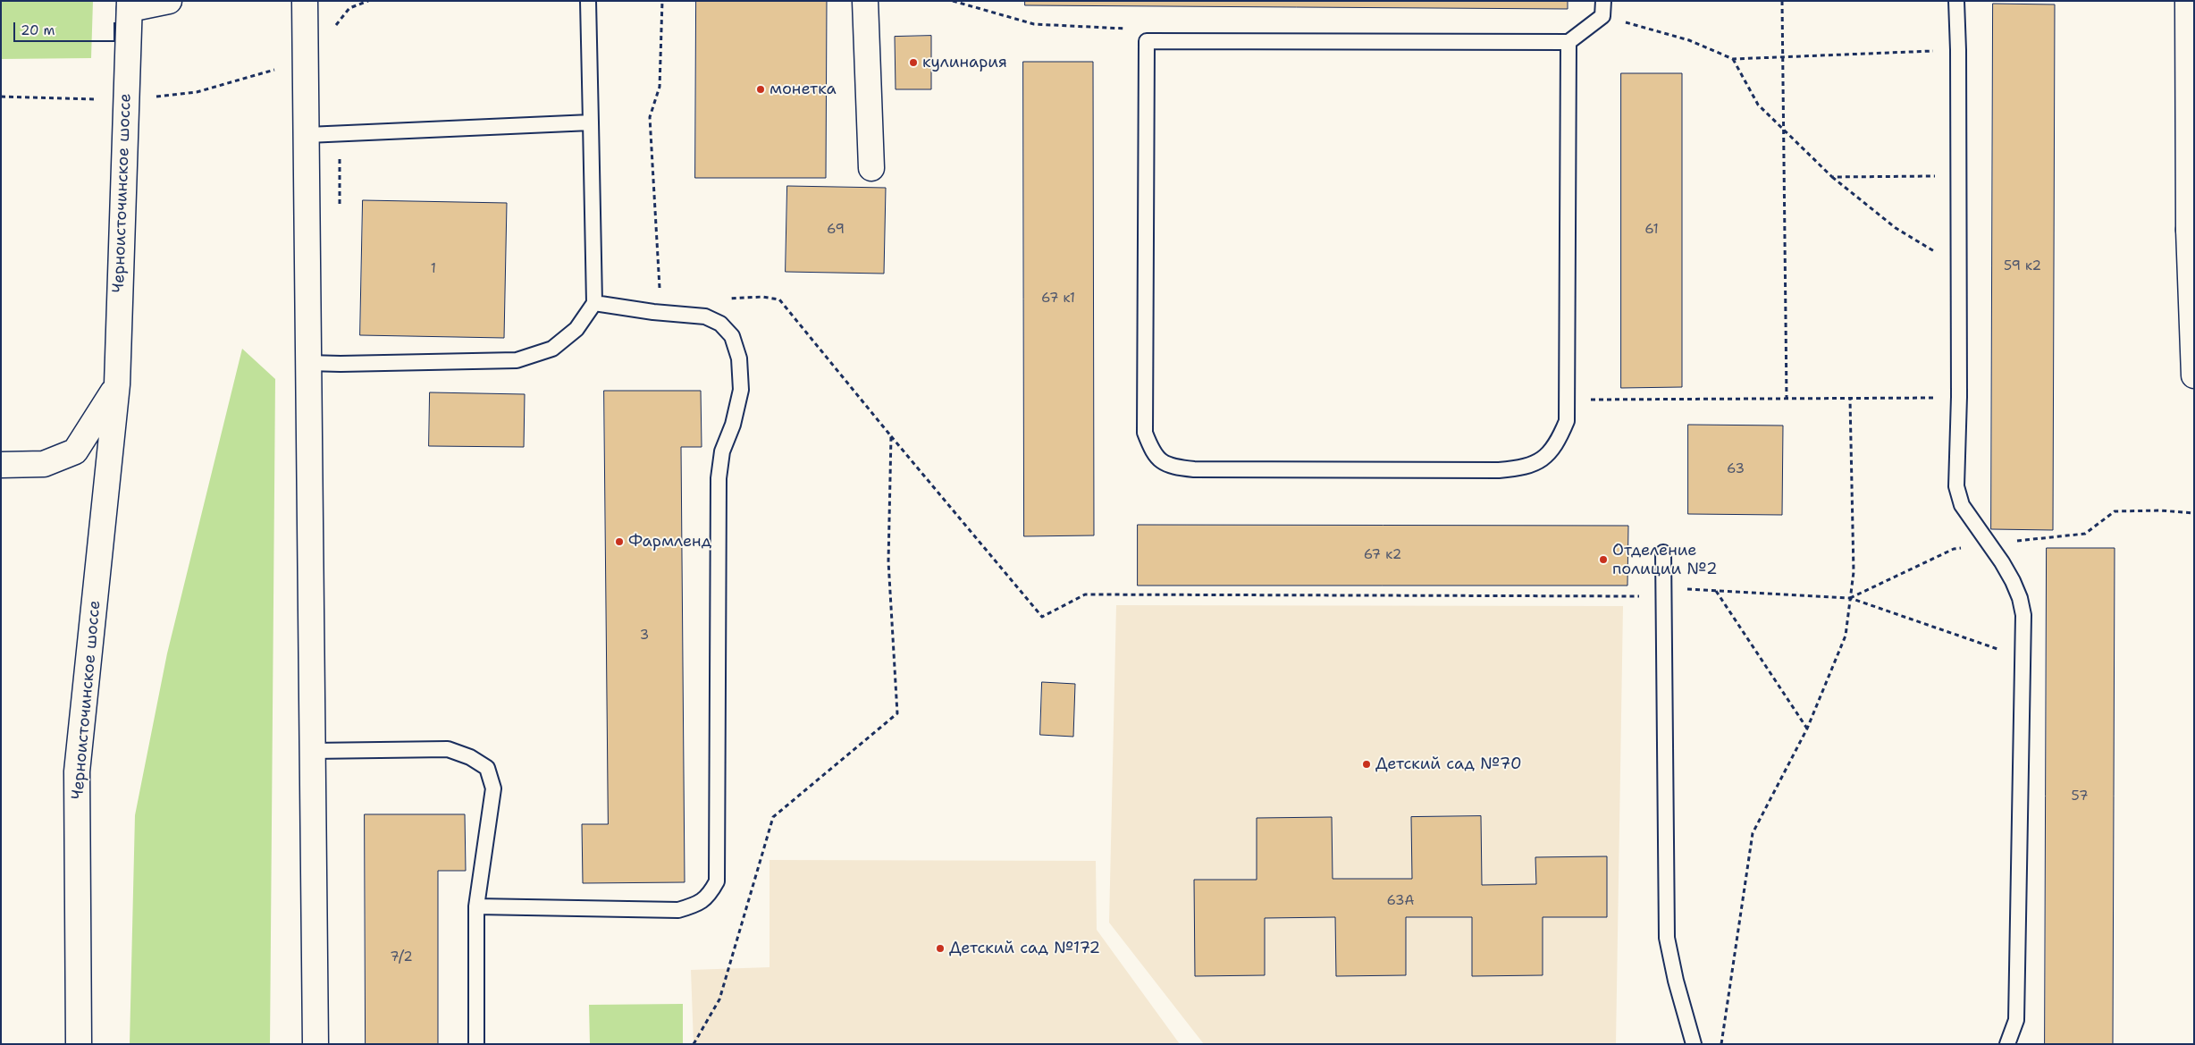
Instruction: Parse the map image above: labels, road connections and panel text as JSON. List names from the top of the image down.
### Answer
{
  "streets": {
    "street": ["Черноисточинское шоссе"]
  },
  "places": [
    "кулинария",
    "монетка",
    "Фармленд",
    "Отделение полиции №2",
    "Детский сад №70",
    "Детский сад №172"
  ],
  "house_numbers": [
    "69",
    "61",
    "59 к2",
    "1",
    "67 к1",
    "63",
    "67 к2",
    "3",
    "57",
    "63А",
    "7/2"
  ],
  "scale_bar": "20 m"
}
